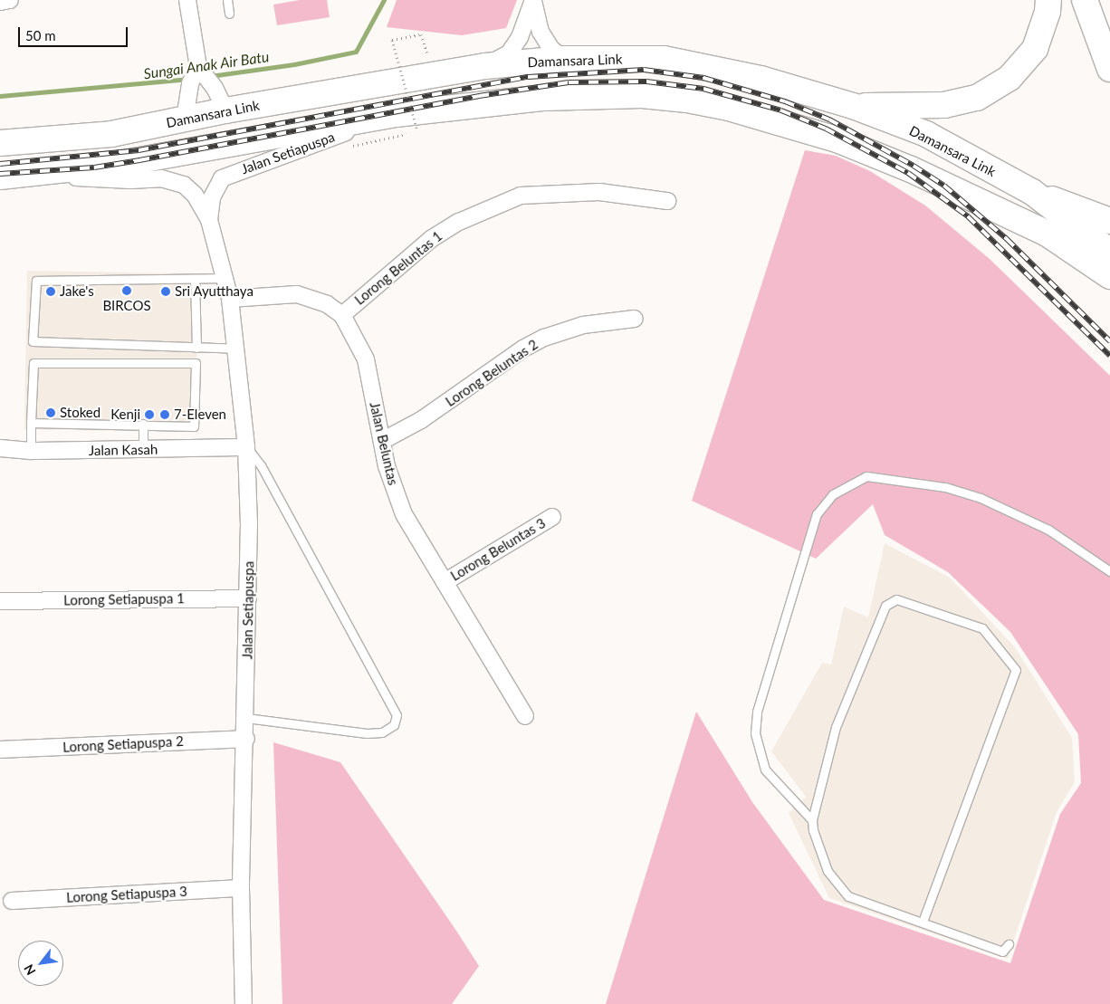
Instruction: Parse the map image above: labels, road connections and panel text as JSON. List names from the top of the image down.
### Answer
{
  "streets": {
    "highway": ["Damansara Link"],
    "street": [
      "Jalan Setiapuspa",
      "Lorong Beluntas 1",
      "Lorong Beluntas 2",
      "Jalan Beluntas",
      "Jalan Kasah",
      "Lorong Beluntas 3",
      "Lorong Setiapuspa 1",
      "Lorong Setiapuspa 2",
      "Lorong Setiapuspa 3"
    ]
  },
  "crossings": [
    ["Jalan Setiapuspa", "Jalan Beluntas"],
    ["Jalan Setiapuspa", "Jalan Kasah"],
    ["Jalan Setiapuspa", "Lorong Setiapuspa 1"],
    ["Jalan Setiapuspa", "Lorong Setiapuspa 2"],
    ["Jalan Setiapuspa", "Lorong Setiapuspa 3"],
    ["Lorong Beluntas 1", "Jalan Beluntas"],
    ["Lorong Beluntas 2", "Jalan Beluntas"],
    ["Jalan Beluntas", "Lorong Beluntas 3"]
  ],
  "water": ["Sungai Anak Air Batu"],
  "places": [
    "BIRCOS",
    "Jake's",
    "Sri Ayutthaya",
    "Stoked",
    "Kenji",
    "7-Eleven"
  ],
  "scale_bar": "50 m",
  "north": "bottom left"
}
